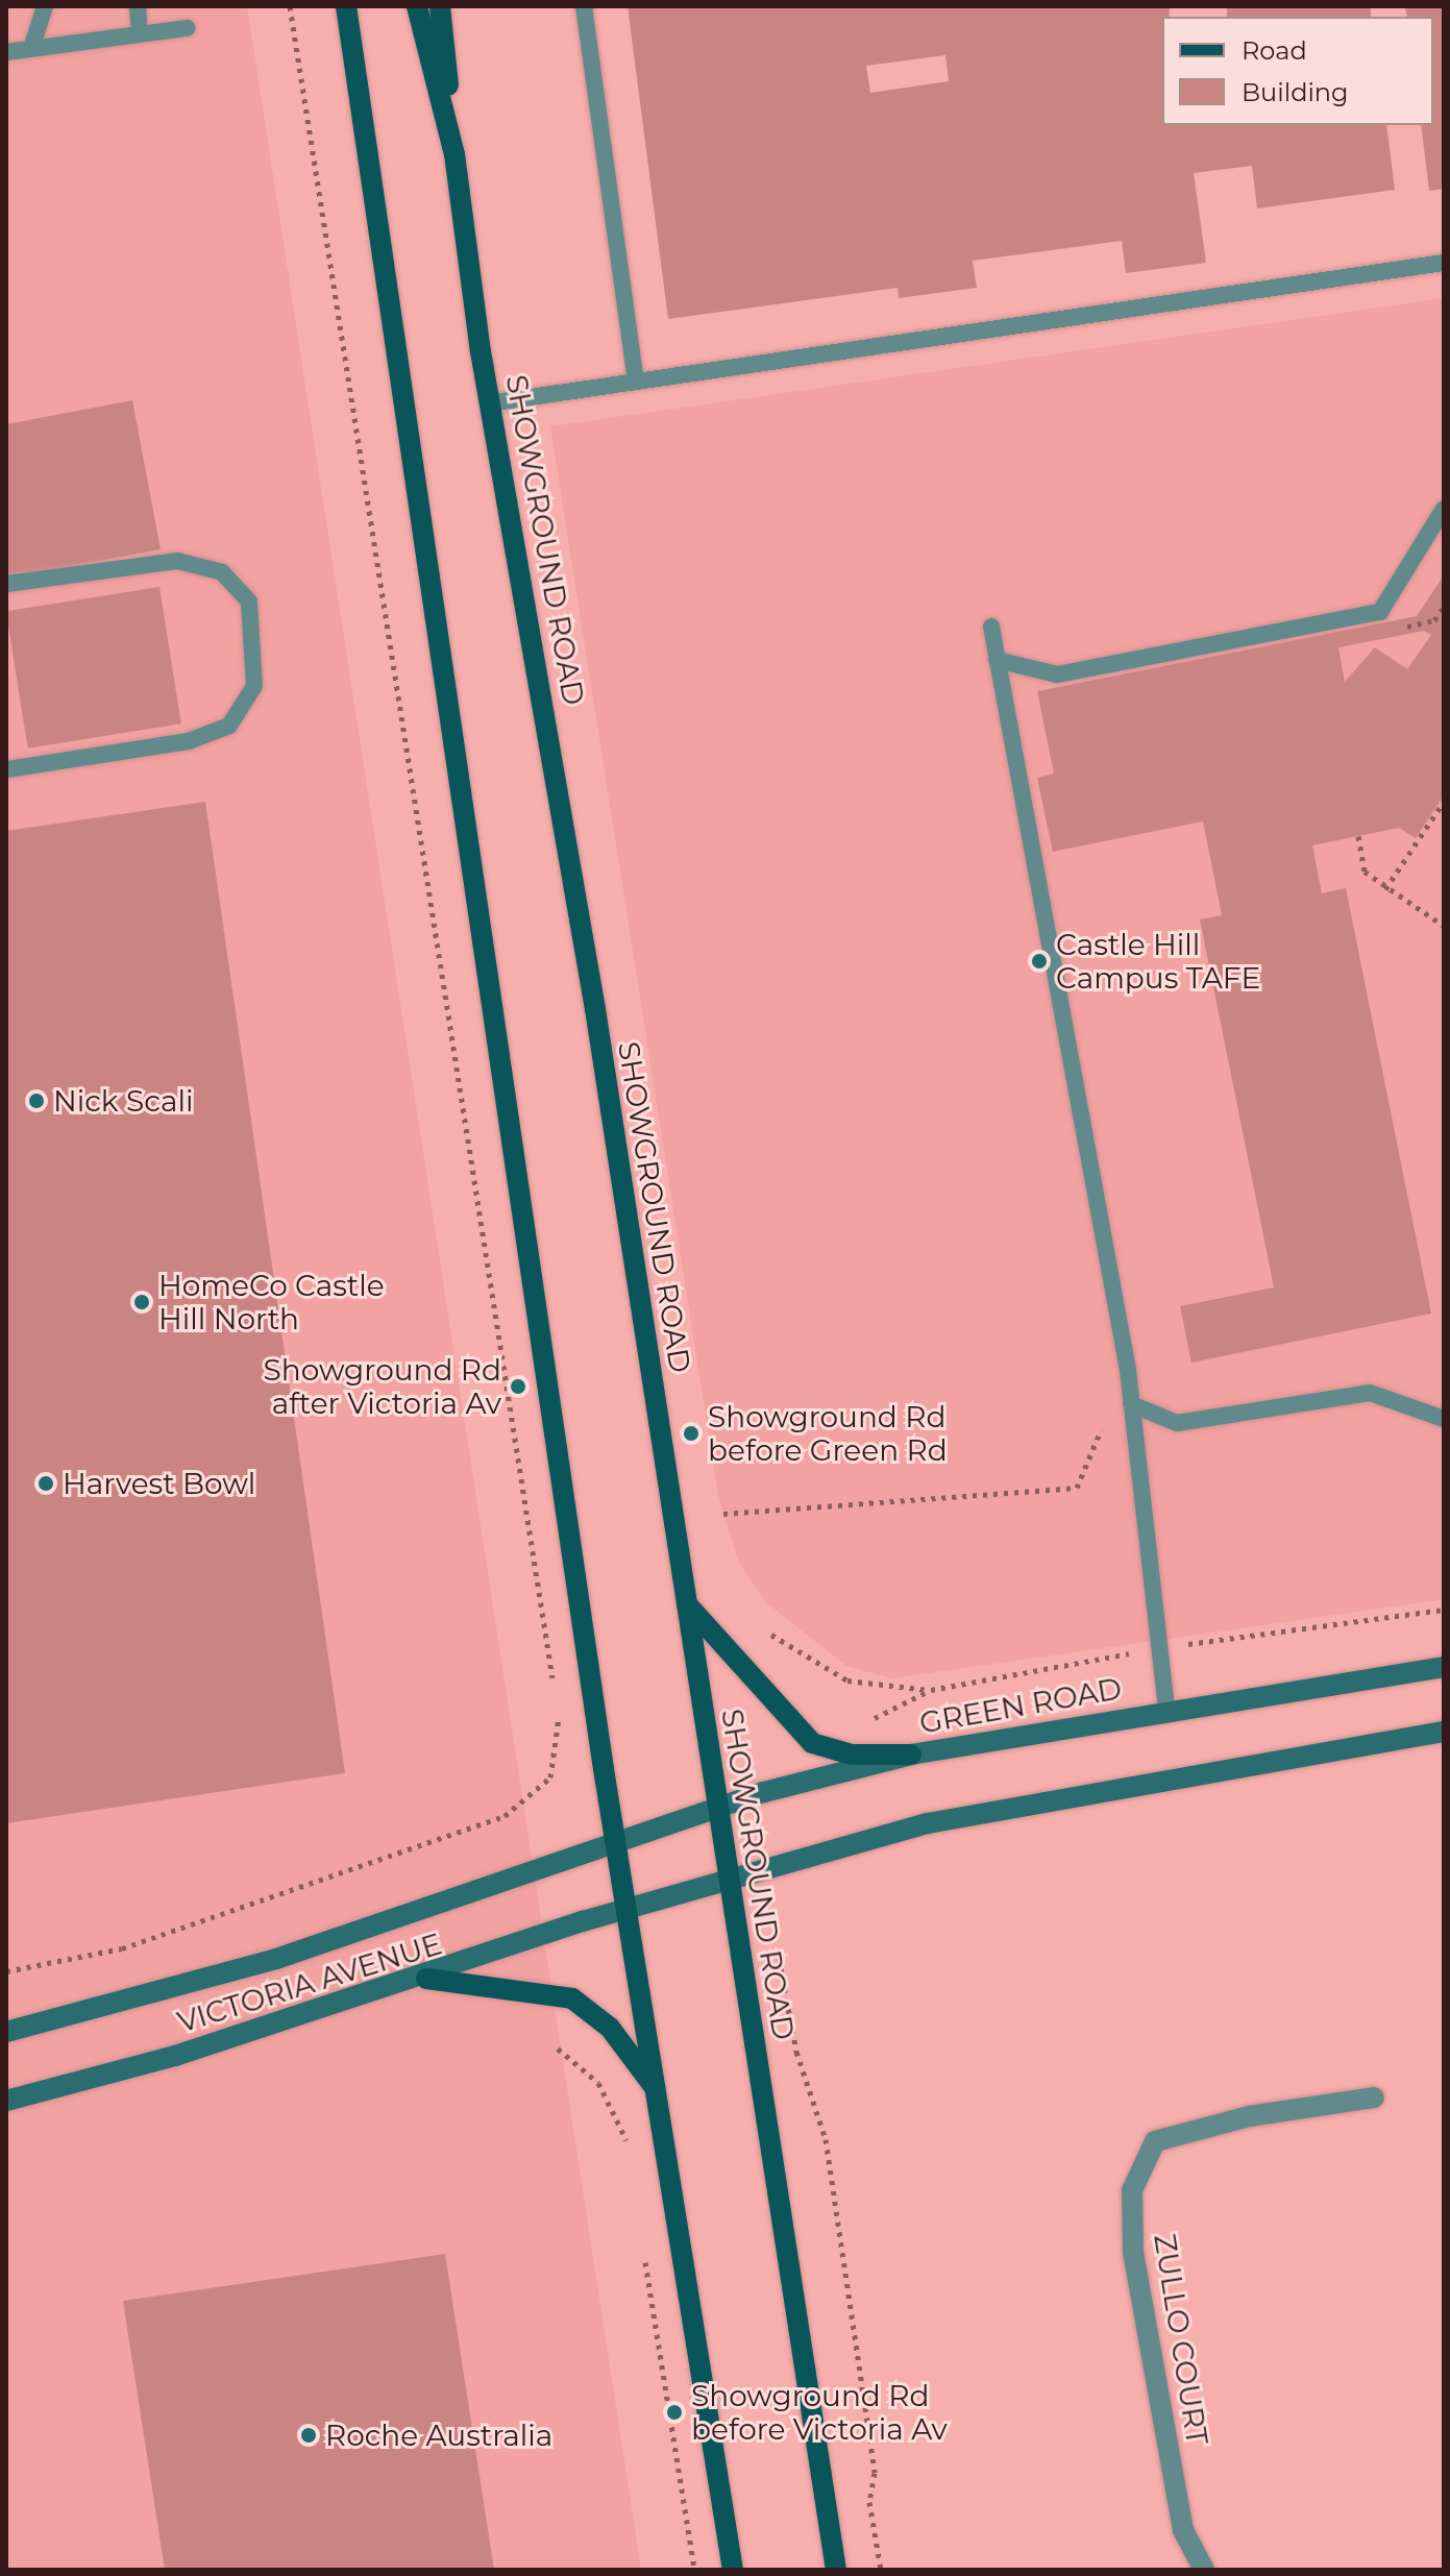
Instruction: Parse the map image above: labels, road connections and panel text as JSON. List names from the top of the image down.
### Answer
{
  "streets": {
    "main road": ["SHOWGROUND ROAD", "GREEN ROAD", "VICTORIA AVENUE"],
    "street": ["ZULLO COURT"]
  },
  "crossings": [
    ["SHOWGROUND ROAD", "GREEN ROAD"],
    ["GREEN ROAD", "VICTORIA AVENUE"]
  ],
  "places": [
    "Castle Hill Campus TAFE",
    "Nick Scali",
    "HomeCo Castle Hill North",
    "Showground Rd after Victoria Av",
    "Showground Rd before Green Rd",
    "Harvest Bowl",
    "Showground Rd before Victoria Av",
    "Roche Australia"
  ],
  "legend": ["Road", "Building"]
}
